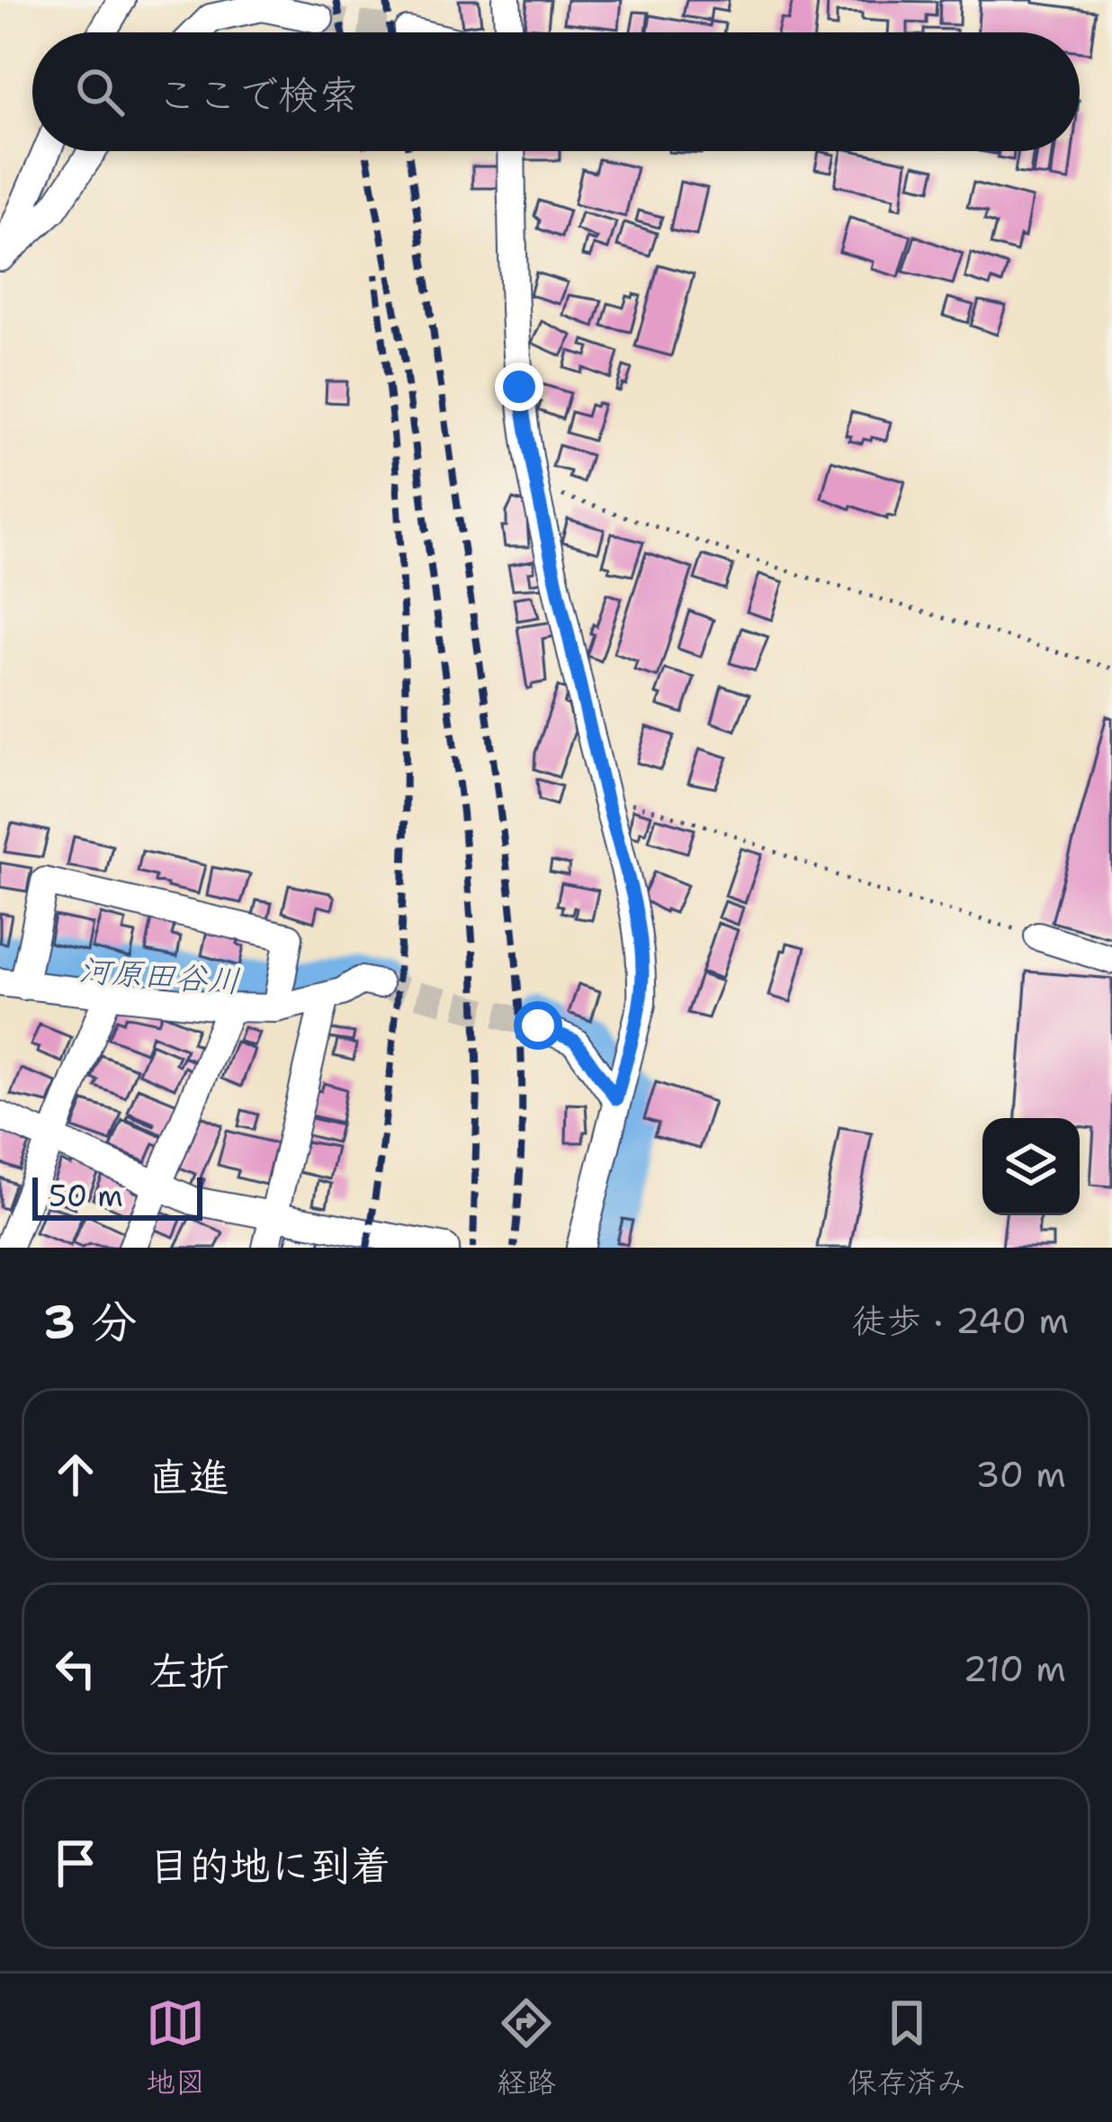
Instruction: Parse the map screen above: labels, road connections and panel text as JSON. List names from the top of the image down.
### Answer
{
  "water": ["河原田谷川"],
  "scale_bar": "50 m",
  "page": {
    "search": "ここで検索",
    "scale": "50 m",
    "heading": ["3 分", "徒歩 · 240 m"],
    "list": [
      ["直進", "30 m"],
      ["左折", "210 m"],
      "目的地に到着"
    ],
    "nav": ["地図", "経路", "保存済み"]
  }
}
